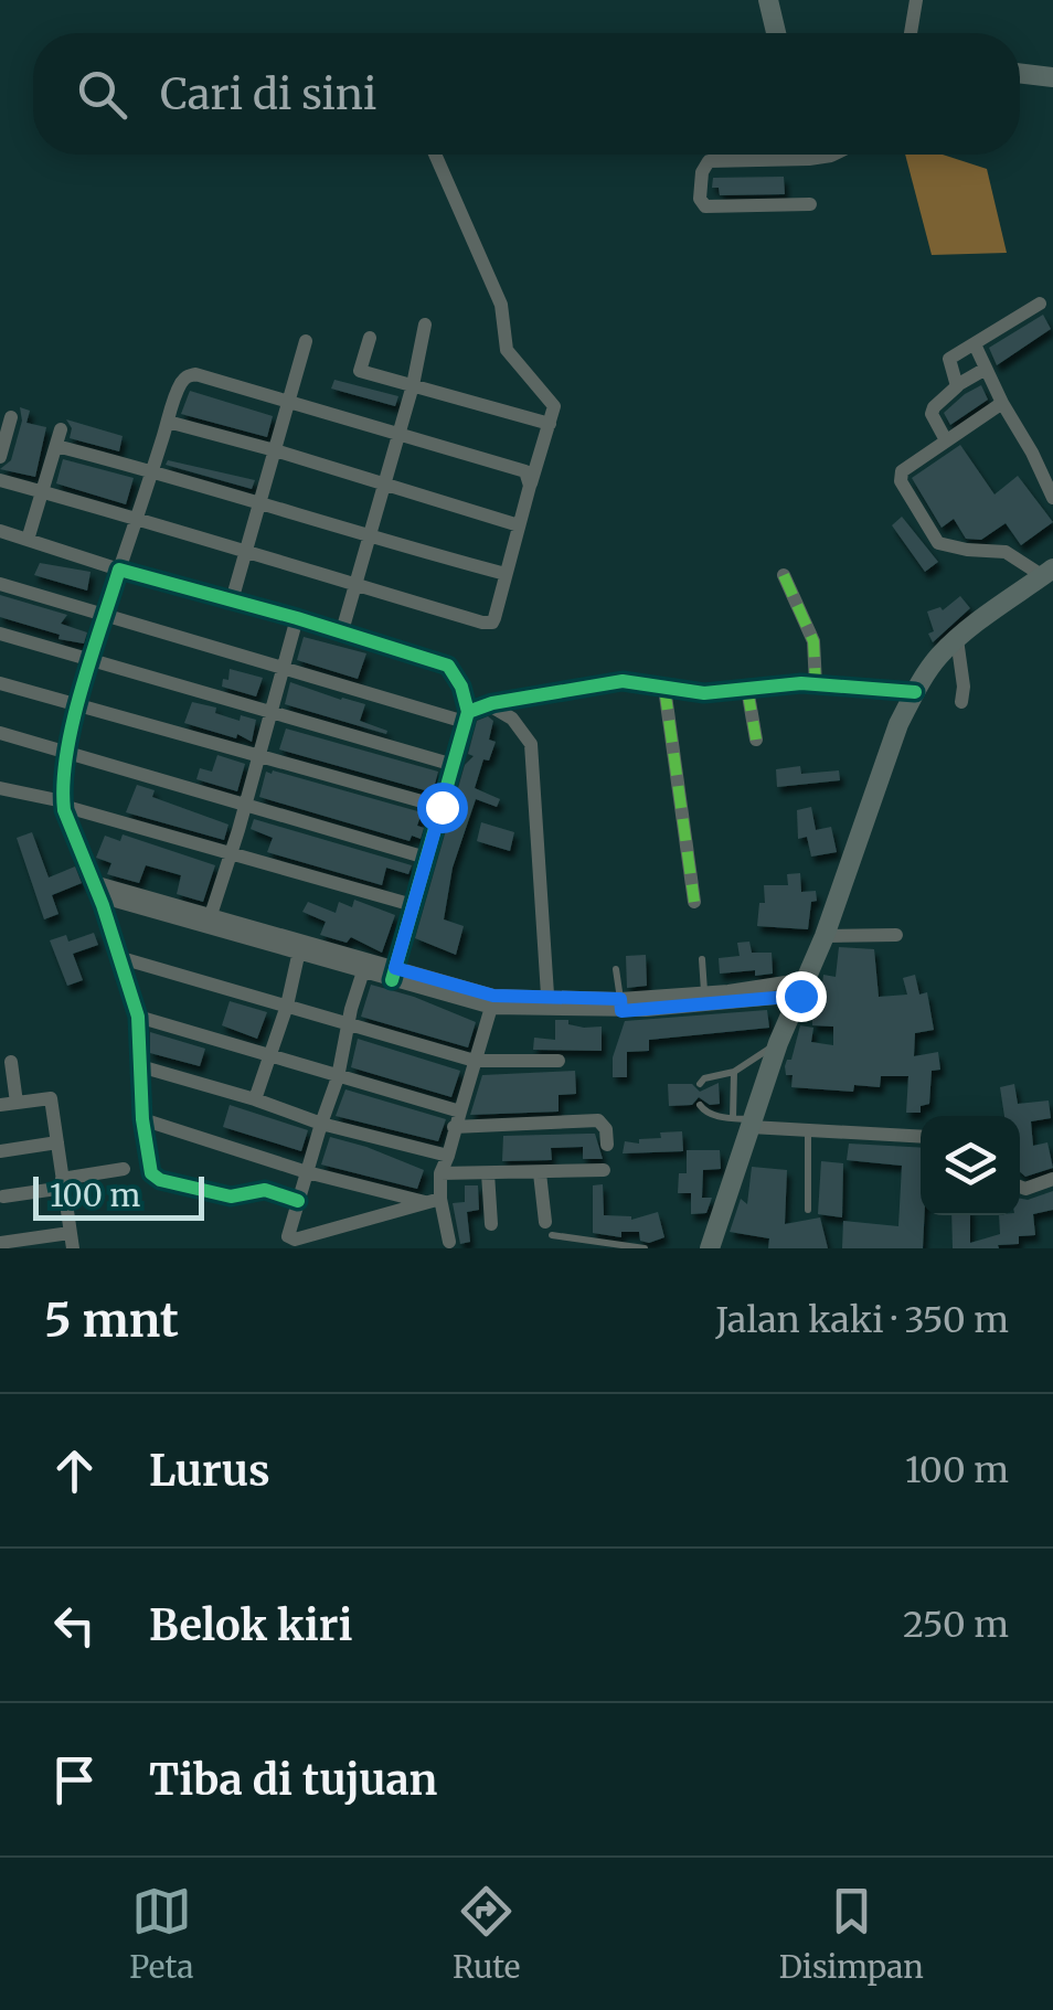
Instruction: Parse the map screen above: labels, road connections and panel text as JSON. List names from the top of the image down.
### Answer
{
  "scale_bar": "100 m",
  "page": {
    "search": "Cari di sini",
    "scale": "100 m",
    "heading": ["5 mnt", "Jalan kaki · 350 m"],
    "list": [
      ["Lurus", "100 m"],
      ["Belok kiri", "250 m"],
      "Tiba di tujuan"
    ],
    "nav": ["Peta", "Rute", "Disimpan"]
  }
}
